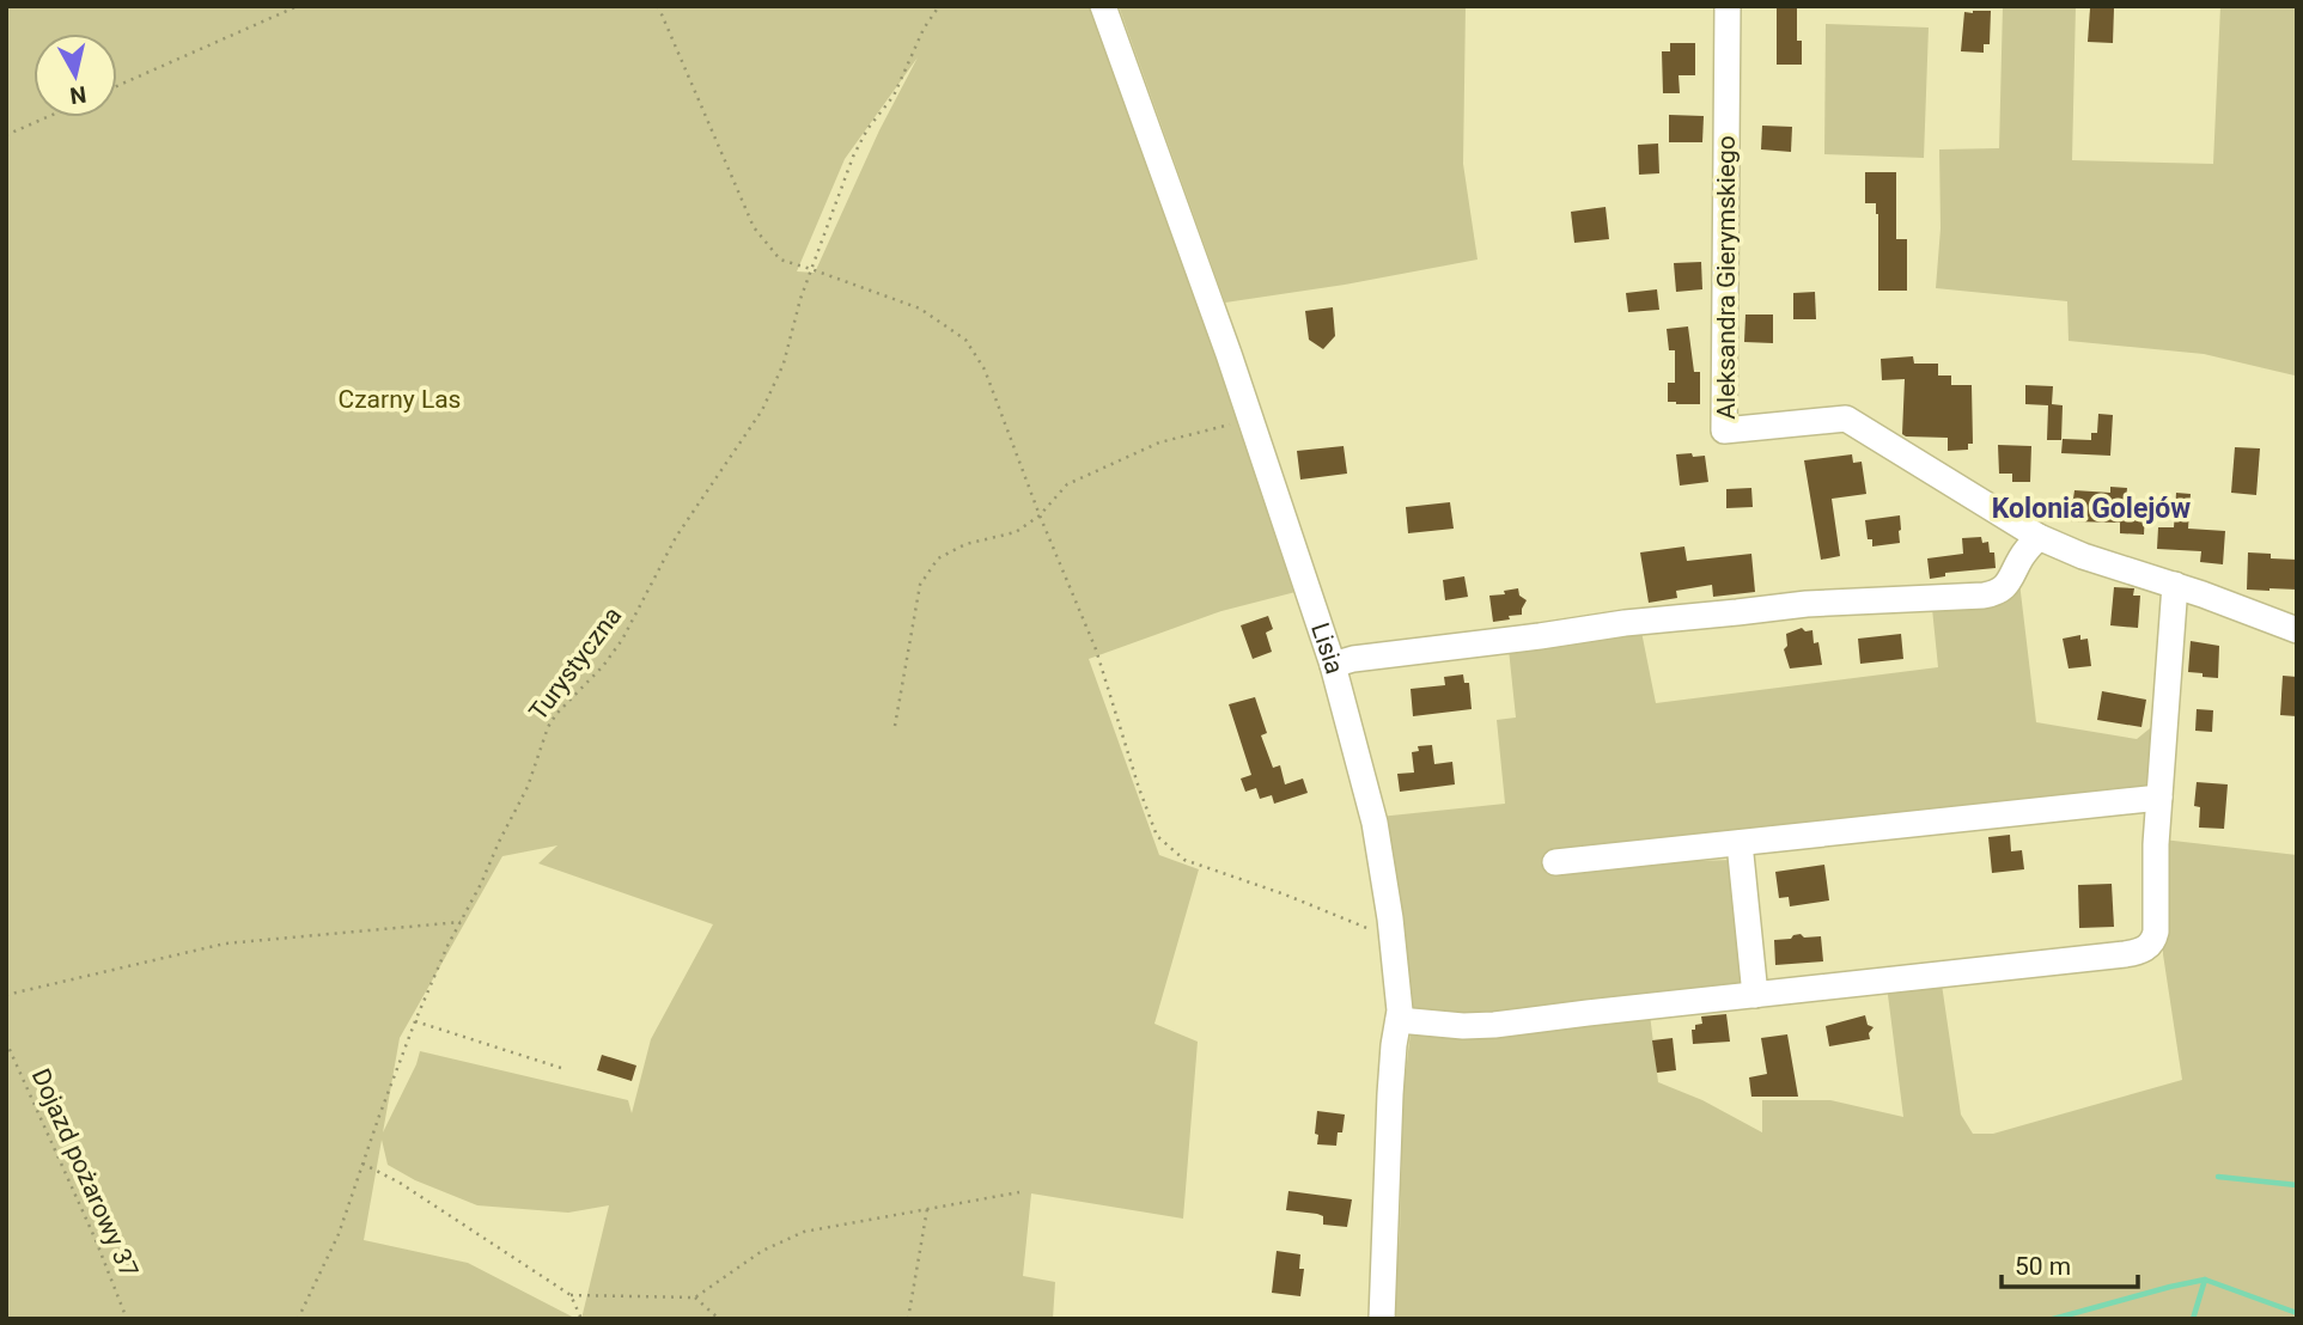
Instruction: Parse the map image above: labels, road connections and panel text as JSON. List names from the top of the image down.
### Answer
{
  "streets": {
    "street": ["Aleksandra Gierymskiego", "Lisia"],
    "path": ["Turystyczna", "Dojazd pożarowy 37"]
  },
  "districts": ["Kolonia Golejów"],
  "parks": ["Czarny Las"],
  "scale_bar": "50 m",
  "north": "bottom"
}
